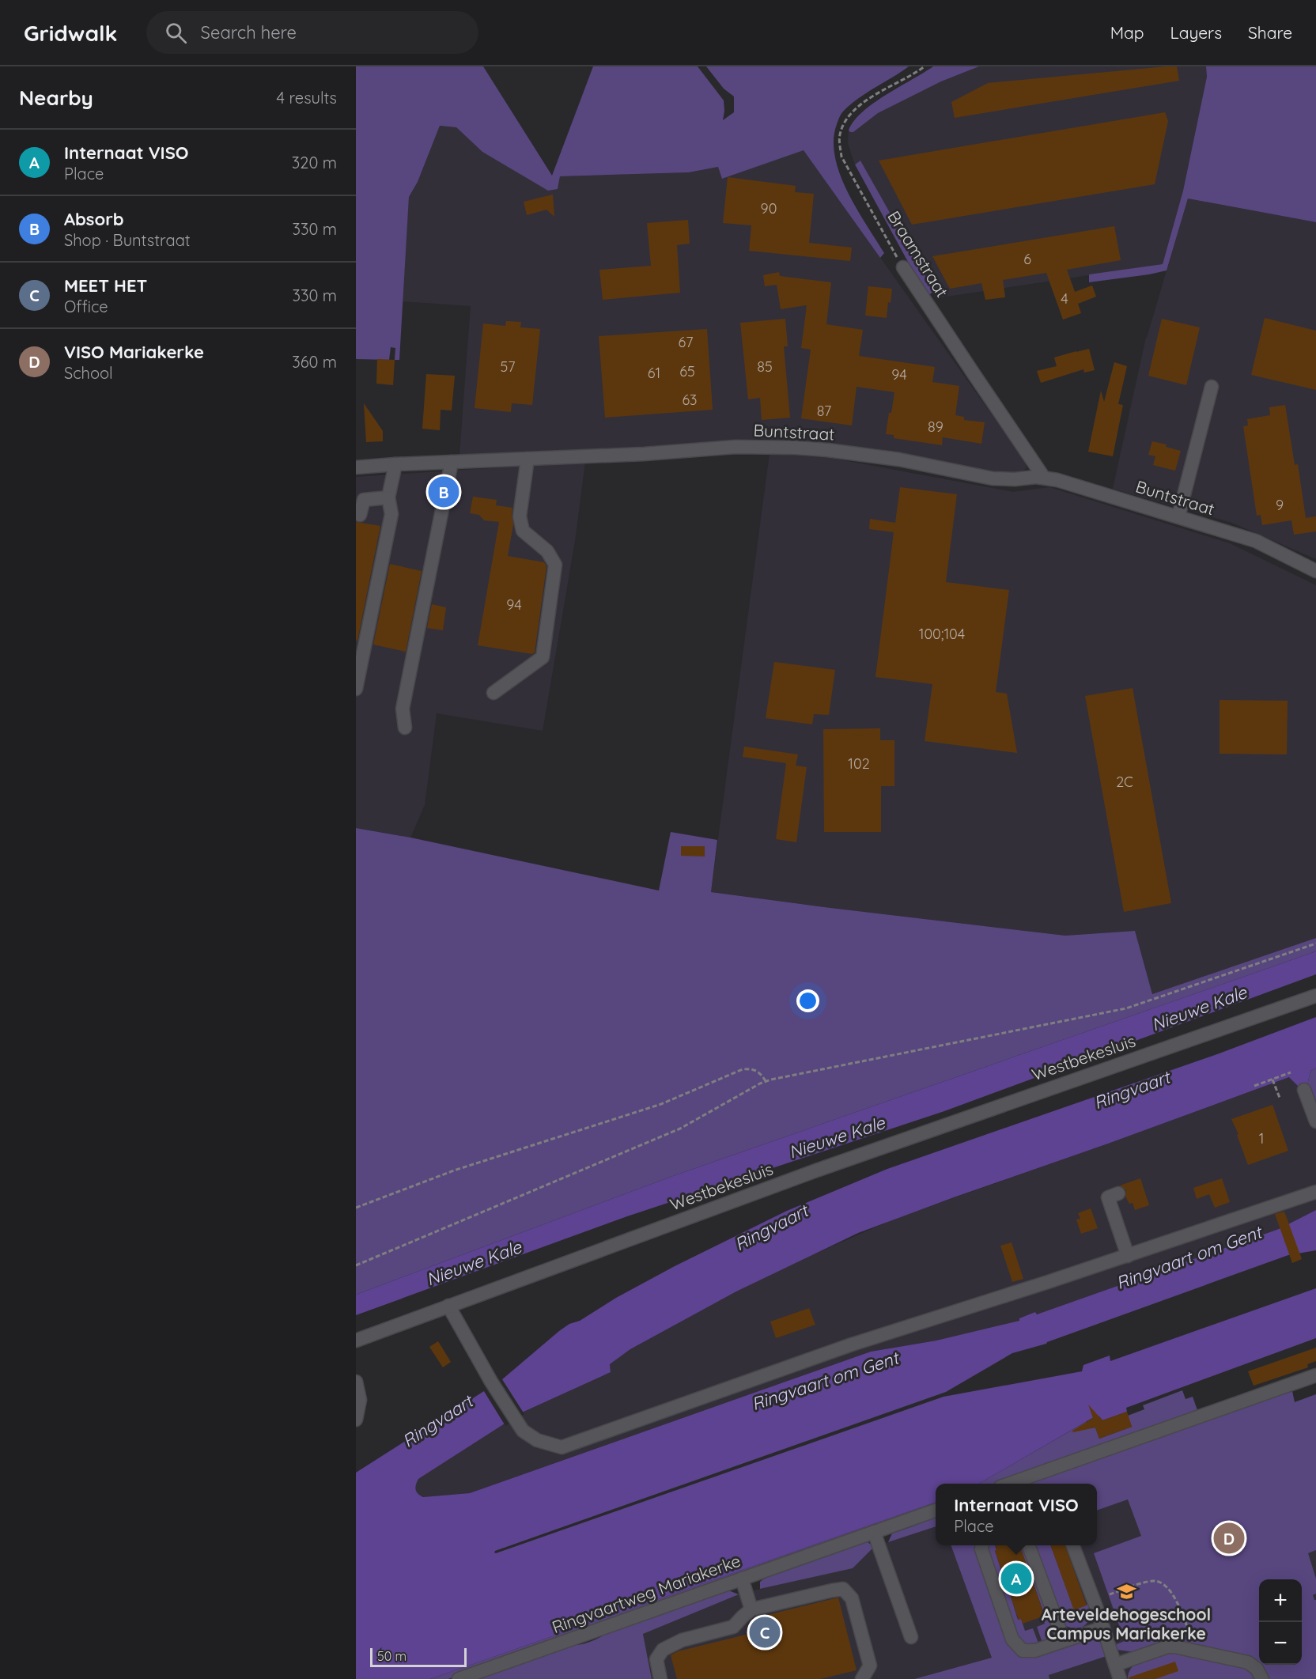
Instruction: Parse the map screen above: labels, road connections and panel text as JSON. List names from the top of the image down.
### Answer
{
  "streets": {
    "street": [
      "Braamstraat",
      "Buntstraat",
      "Westbekesluis",
      "Ringvaartweg Mariakerke"
    ]
  },
  "crossings": [
    ["Braamstraat", "Buntstraat"]
  ],
  "water": ["Nieuwe Kale", "Ringvaart", "Ringvaart om Gent"],
  "places": {
    "school or university": ["Arteveldehogeschool Campus Mariakerke"]
  },
  "house_numbers": [
    "90",
    "6",
    "4",
    "67",
    "57",
    "85",
    "65",
    "61",
    "94",
    "63",
    "87",
    "89",
    "9",
    "94",
    "100;104",
    "102",
    "2C",
    "1"
  ],
  "scale_bar": "50 m",
  "page": {
    "header": "Gridwalk",
    "search": "Search here",
    "nav": ["Map", "Layers", "Share"],
    "heading": ["Nearby", "4 results"],
    "list": [
      {
        "mark": "A",
        "name": "Internaat VISO",
        "note": "Place",
        "value": "320 m"
      },
      {
        "mark": "B",
        "name": "Absorb",
        "note": "Shop · Buntstraat",
        "value": "330 m"
      },
      {
        "mark": "C",
        "name": "MEET HET",
        "note": "Office",
        "value": "330 m"
      },
      {
        "mark": "D",
        "name": "VISO Mariakerke",
        "note": "School",
        "value": "360 m"
      }
    ],
    "pins": [
      "B",
      "D",
      "A",
      "C"
    ],
    "popup": ["Internaat VISO", "Place"],
    "map_buttons": ["+", "−"],
    "scale": "50 m"
  }
}
